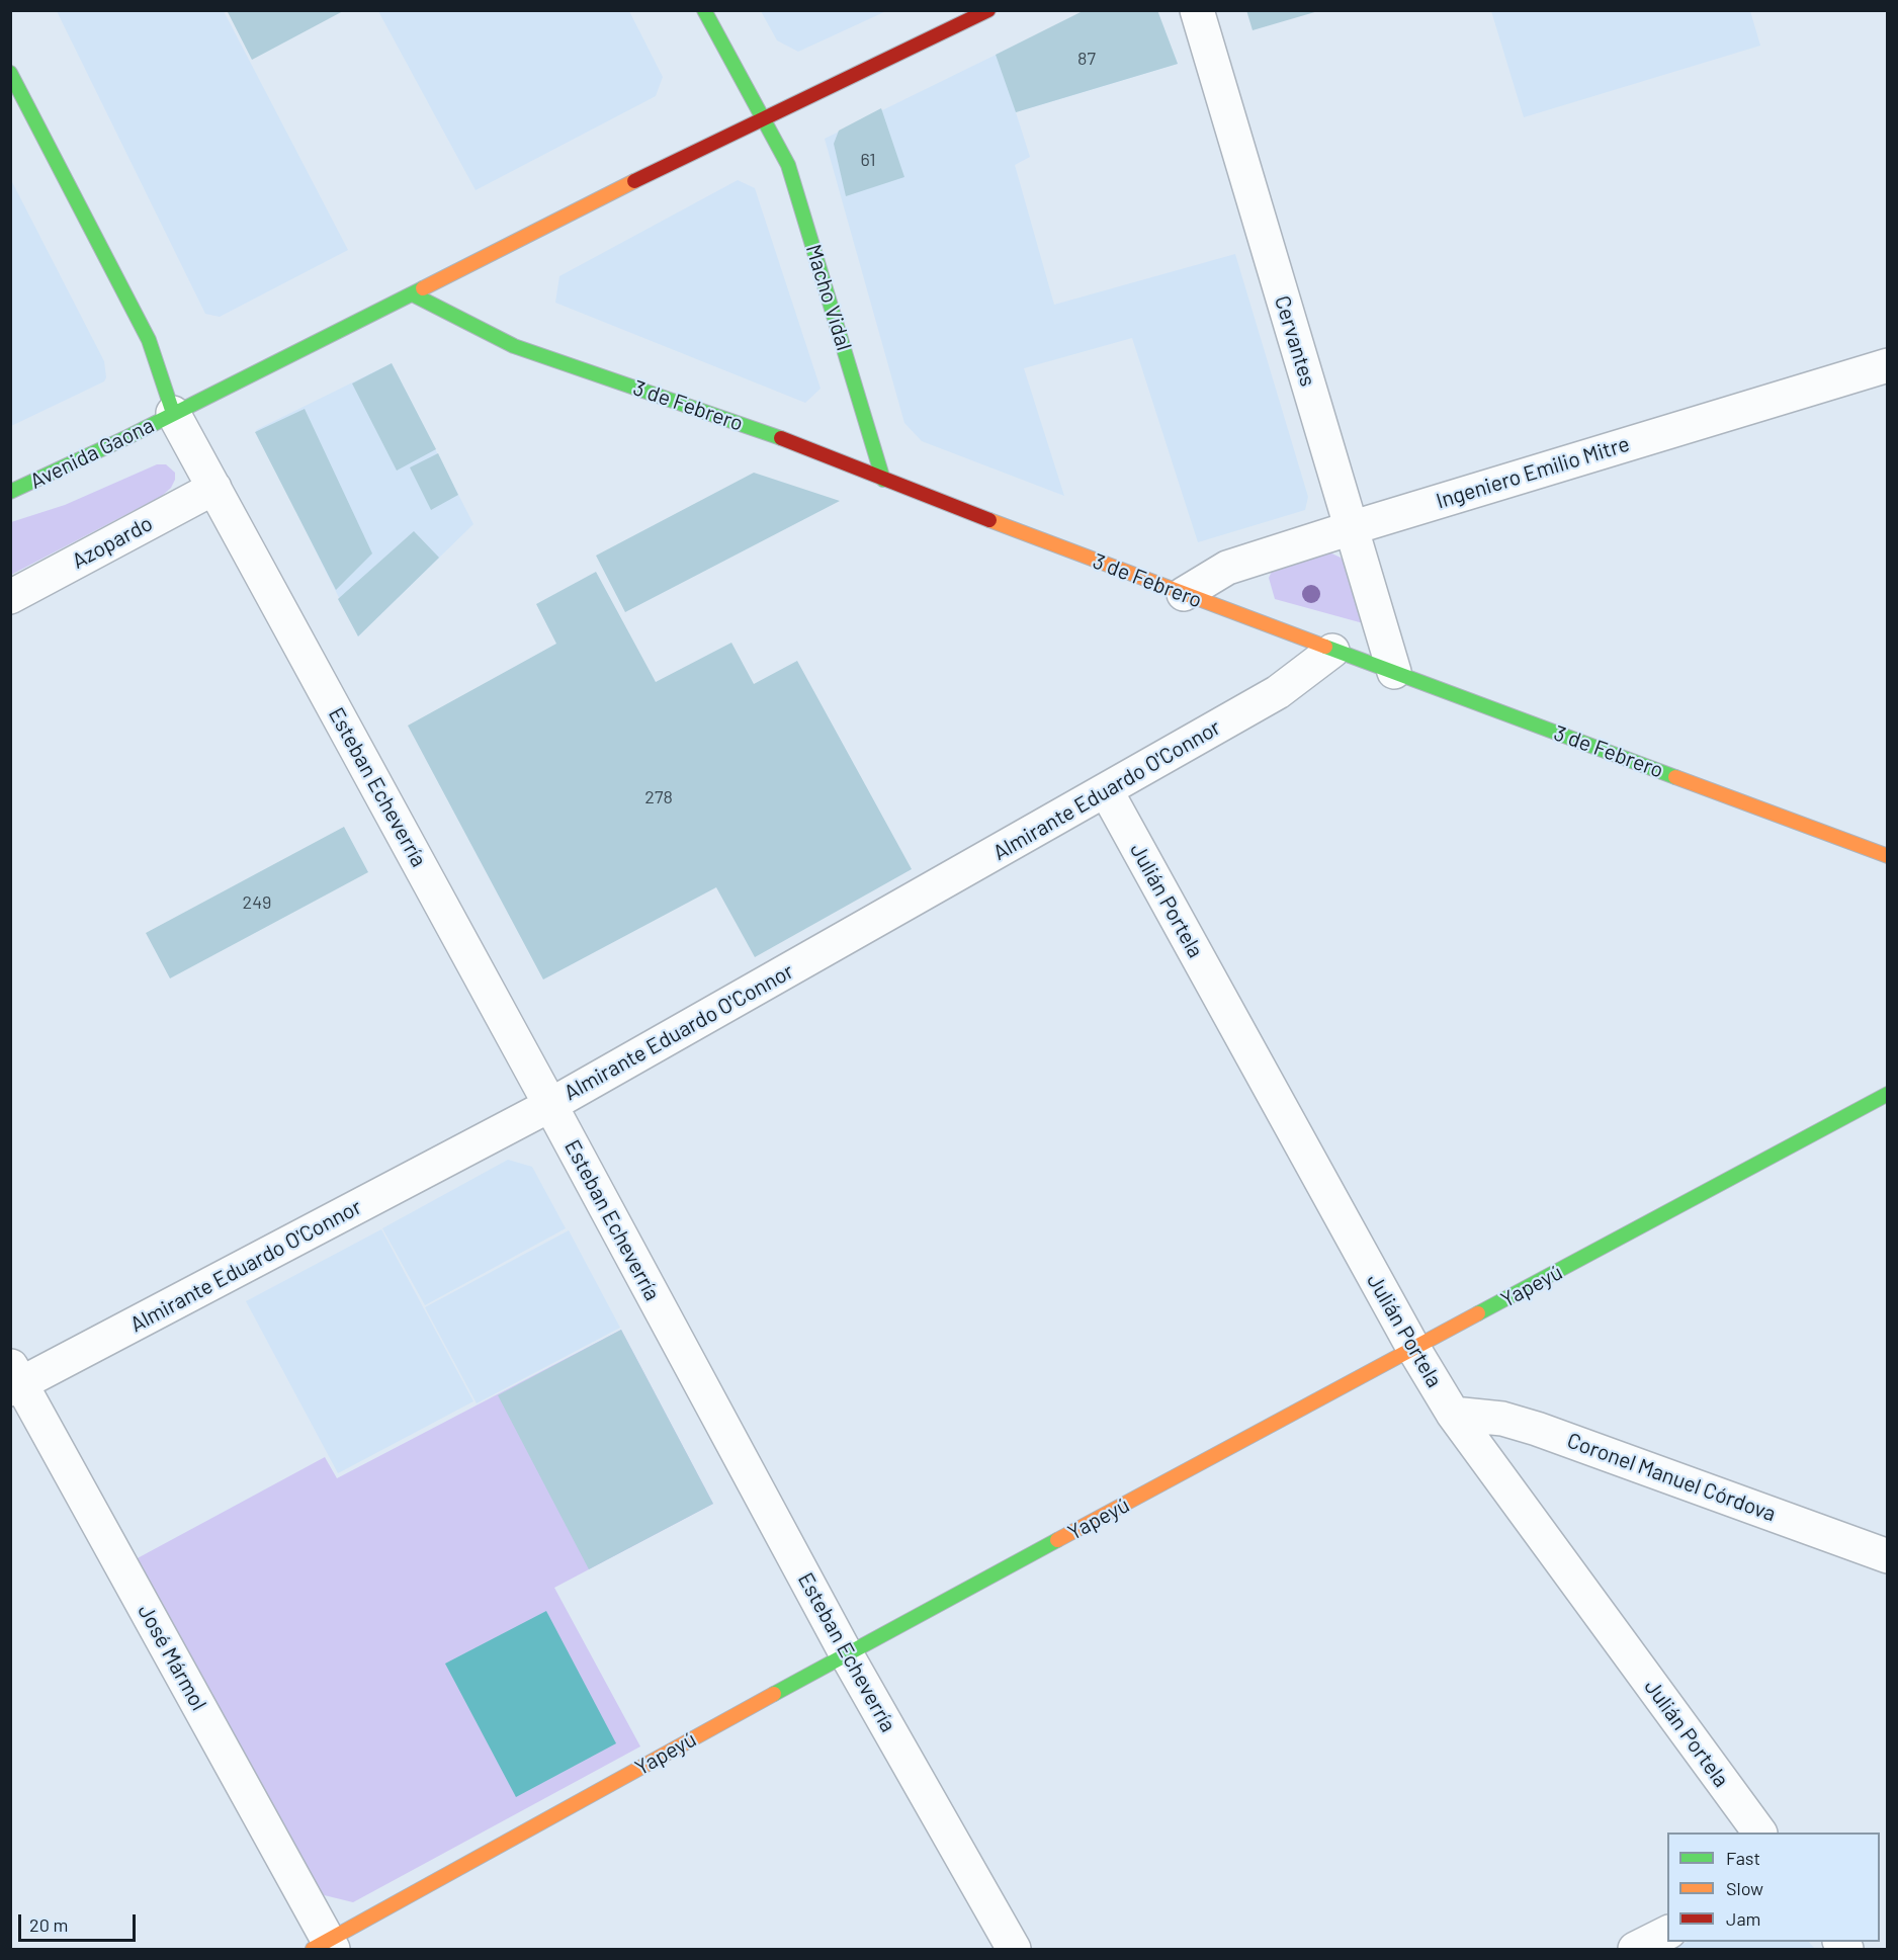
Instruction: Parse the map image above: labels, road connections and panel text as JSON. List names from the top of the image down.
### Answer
{
  "streets": {
    "main road": [
      "Macho Vidal",
      "3 de Febrero",
      "Avenida Gaona",
      "Yapeyú"
    ],
    "street": [
      "Cervantes",
      "Ingeniero Emilio Mitre",
      "Azopardo",
      "Esteban Echeverría",
      "Almirante Eduardo O'Connor",
      "Julián Portela",
      "Coronel Manuel Córdova",
      "José Mármol"
    ]
  },
  "crossings": [
    ["Macho Vidal", "3 de Febrero"],
    ["Macho Vidal", "Avenida Gaona"],
    ["Cervantes", "3 de Febrero"],
    ["Cervantes", "Ingeniero Emilio Mitre"],
    ["3 de Febrero", "Avenida Gaona"],
    ["3 de Febrero", "Ingeniero Emilio Mitre"],
    ["3 de Febrero", "Almirante Eduardo O'Connor"],
    ["Avenida Gaona", "Esteban Echeverría"],
    ["Azopardo", "Esteban Echeverría"],
    ["Esteban Echeverría", "Almirante Eduardo O'Connor"],
    ["Esteban Echeverría", "Yapeyú"],
    ["Almirante Eduardo O'Connor", "Julián Portela"],
    ["Almirante Eduardo O'Connor", "José Mármol"],
    ["Julián Portela", "Yapeyú"],
    ["Julián Portela", "Coronel Manuel Córdova"],
    ["Yapeyú", "José Mármol"]
  ],
  "house_numbers": [
    "87",
    "61",
    "278",
    "249"
  ],
  "legend": ["Fast", "Slow", "Jam"],
  "scale_bar": "20 m"
}
